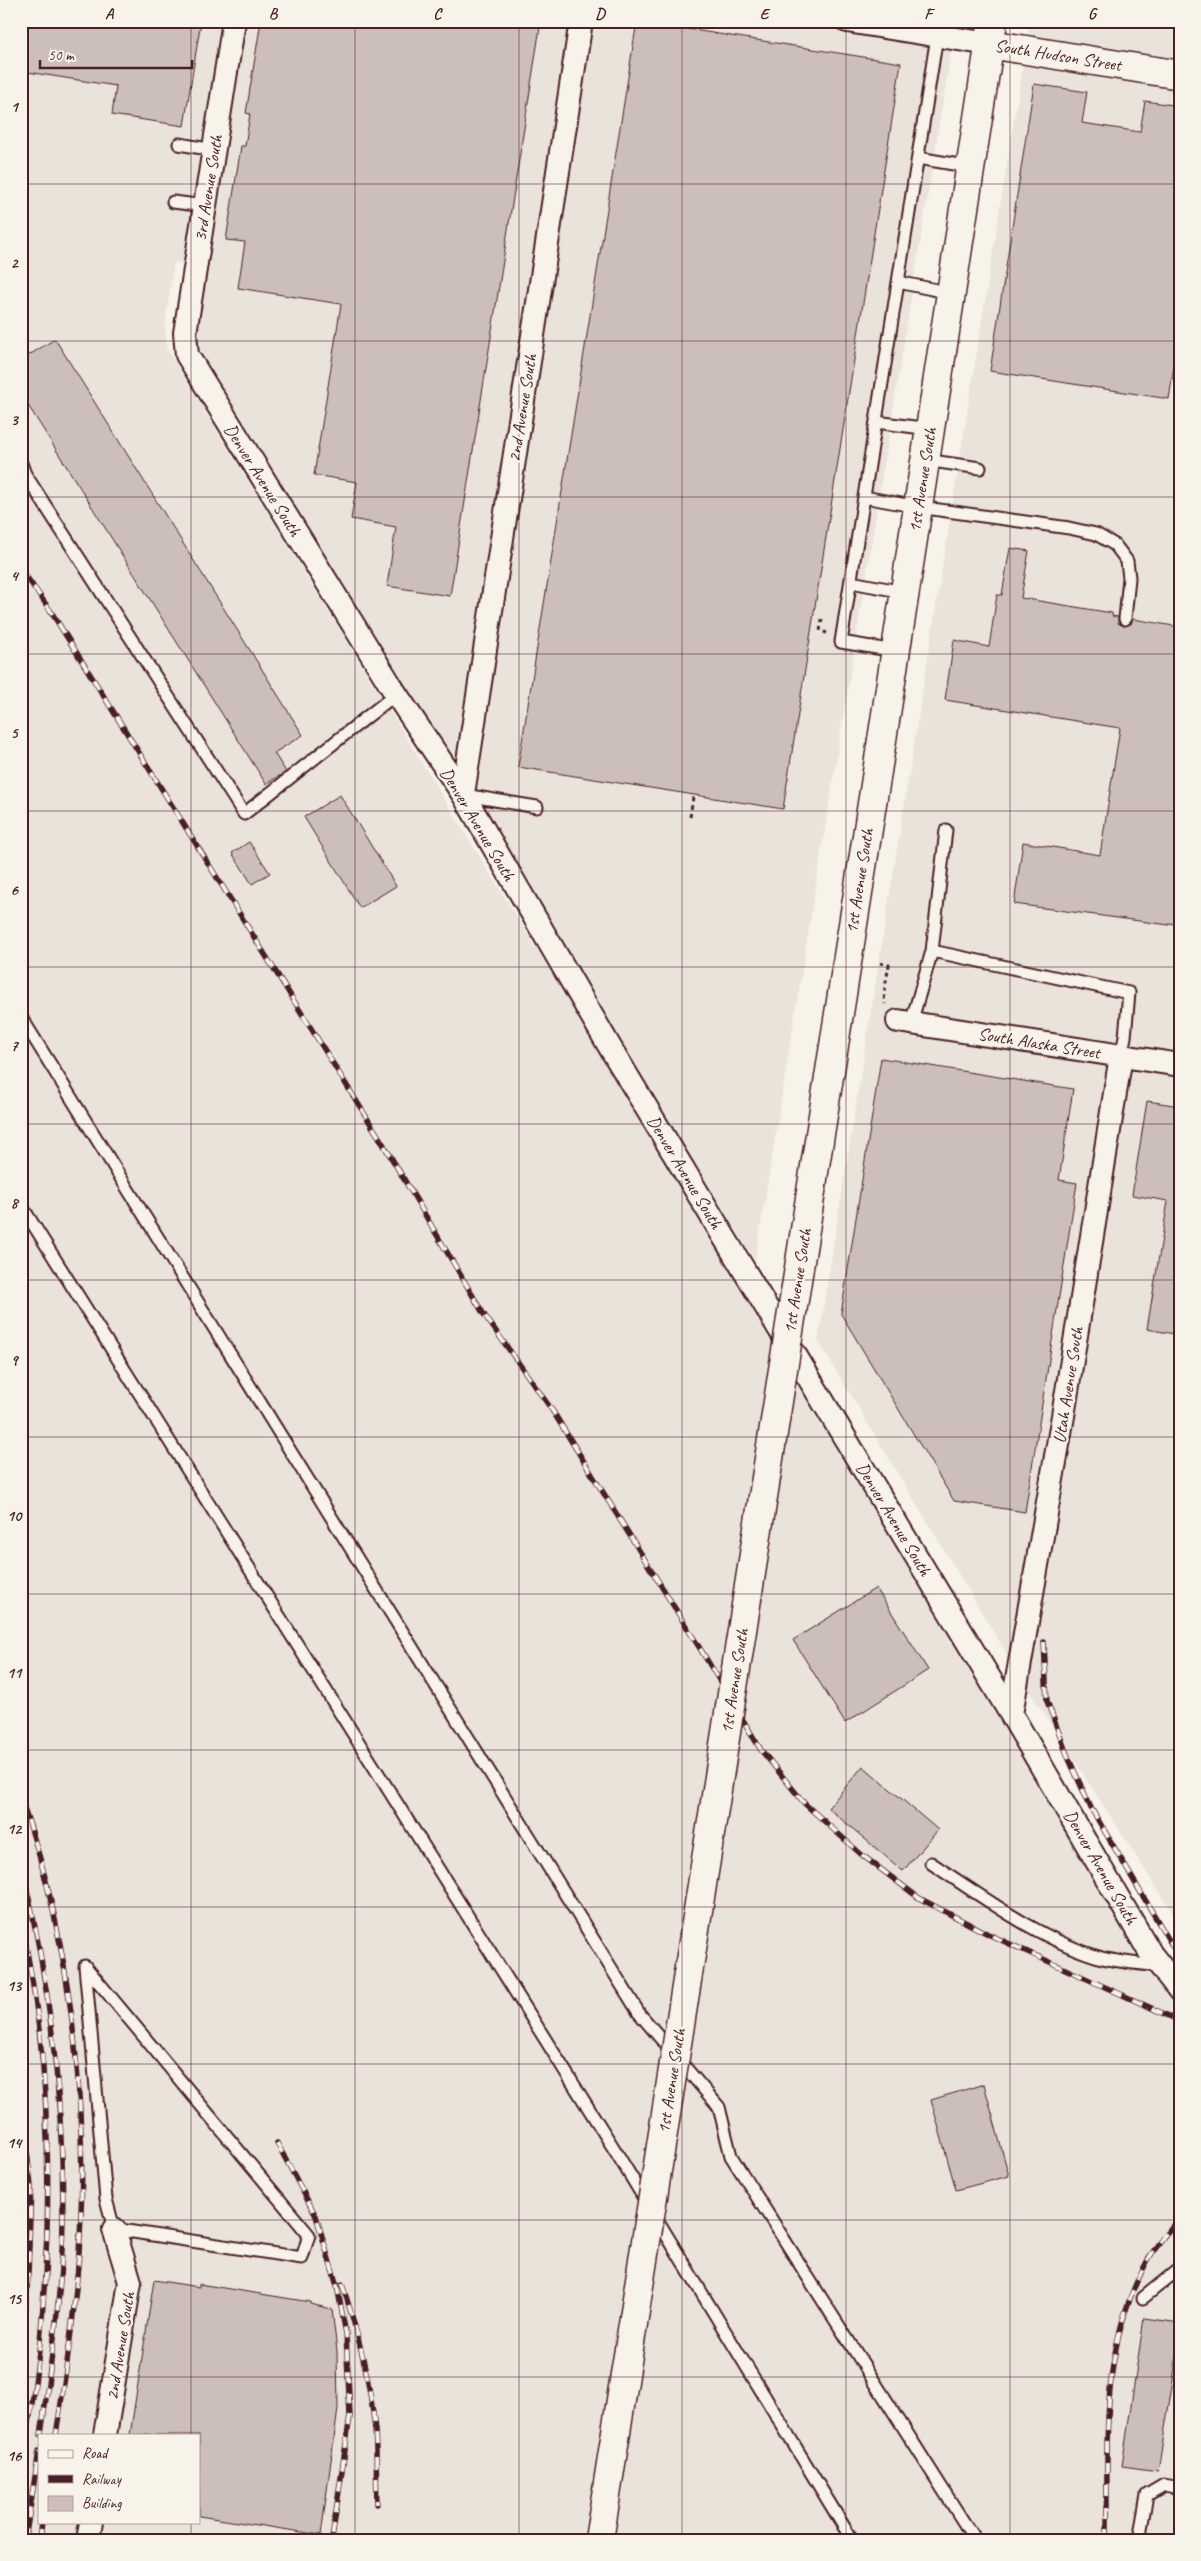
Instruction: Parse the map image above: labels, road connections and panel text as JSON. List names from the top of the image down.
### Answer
{
  "streets": {
    "main road": ["South Hudson Street", "1st Avenue South"],
    "street": [
      "3rd Avenue South",
      "2nd Avenue South",
      "Denver Avenue South",
      "South Alaska Street",
      "Utah Avenue South"
    ]
  },
  "crossings": [
    ["South Hudson Street", "1st Avenue South"],
    ["3rd Avenue South", "Denver Avenue South"],
    ["2nd Avenue South", "Denver Avenue South"],
    ["Denver Avenue South", "Utah Avenue South"],
    ["South Alaska Street", "Utah Avenue South"]
  ],
  "legend": ["Road", "Railway", "Building"],
  "scale_bar": "50 m",
  "grid": {
    "columns": [
      "A",
      "B",
      "C",
      "D",
      "E",
      "F",
      "G"
    ],
    "rows": [
      "1",
      "2",
      "3",
      "4",
      "5",
      "6",
      "7",
      "8",
      "9",
      "10",
      "11",
      "12",
      "13",
      "14",
      "15",
      "16"
    ]
  }
}
